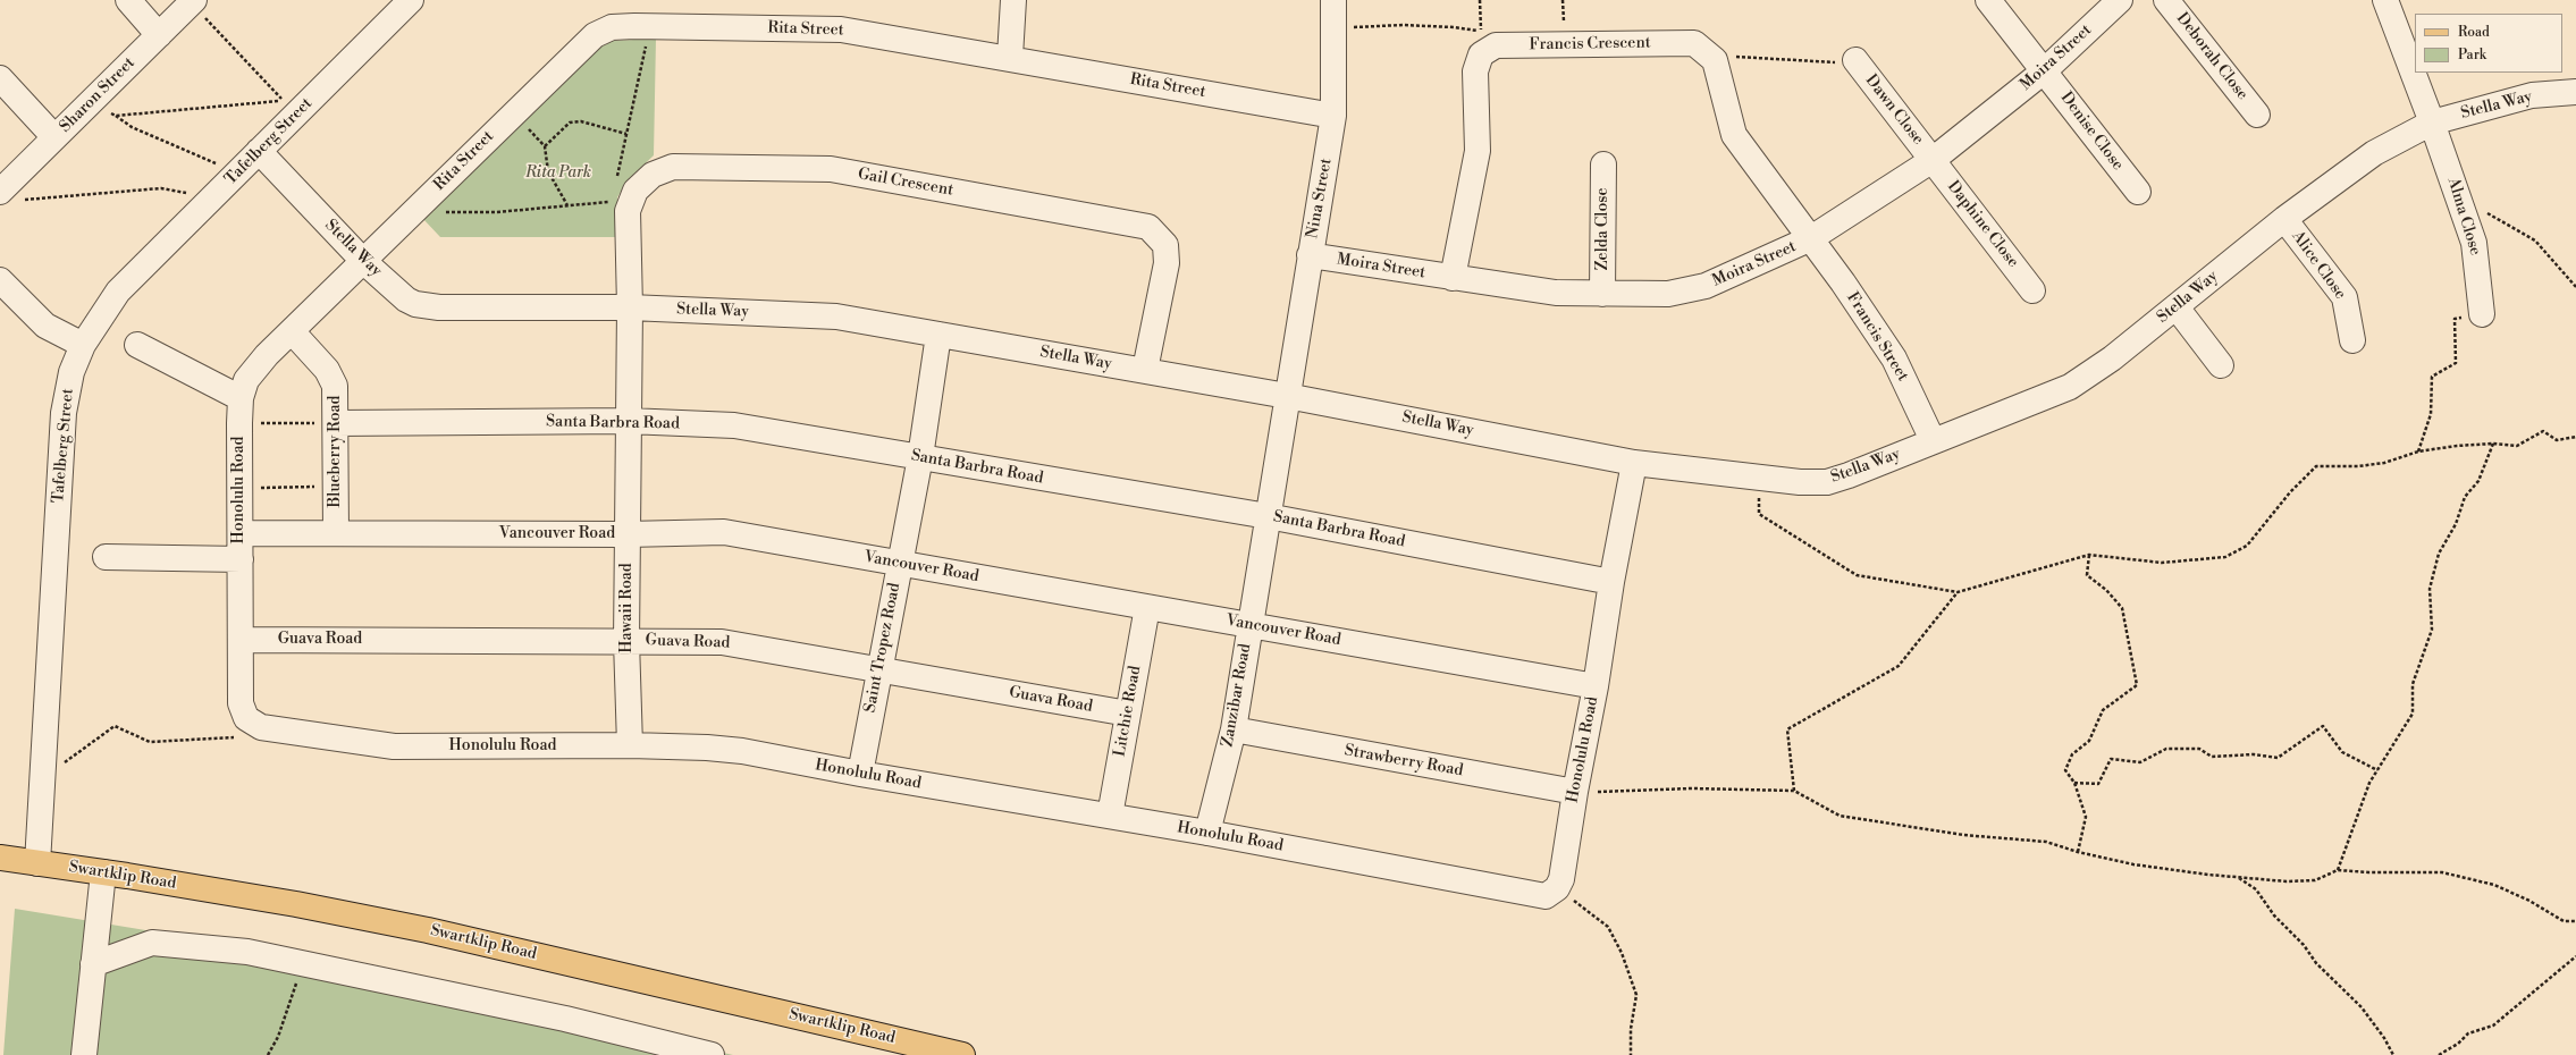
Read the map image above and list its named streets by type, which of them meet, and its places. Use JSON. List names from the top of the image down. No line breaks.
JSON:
{"streets":{"main road":["Swartklip Road"],"street":["Rita Street","Francis Crescent","Deborah Close","Moira Street","Sharon Street","Stella Way","Dawn Close","Denise Close","Tafelberg Street","Gail Crescent","Nina Street","Alma Close","Daphine Close","Zelda Close","Alice Close","Francis Street","Santa Barbra Road","Blueberry Road","Honolulu Road","Vancouver Road","Hawaii Road","Guava Road","Saint Tropez Road","Zanzibar Road","Litchie Road","Strawberry Road"]},"crossings":[["Rita Street","Stella Way"],["Rita Street","Nina Street"],["Rita Street","Honolulu Road"],["Francis Crescent","Moira Street"],["Moira Street","Dawn Close"],["Moira Street","Denise Close"],["Moira Street","Nina Street"],["Moira Street","Daphine Close"],["Moira Street","Zelda Close"],["Moira Street","Francis Street"],["Stella Way","Tafelberg Street"],["Stella Way","Gail Crescent"],["Stella Way","Nina Street"],["Stella Way","Alma Close"],["Stella Way","Alice Close"],["Stella Way","Francis Street"],["Stella Way","Honolulu Road"],["Stella Way","Hawaii Road"],["Stella Way","Saint Tropez Road"],["Stella Way","Zanzibar Road"],["Dawn Close","Daphine Close"],["Tafelberg Street","Swartklip Road"],["Gail Crescent","Hawaii Road"],["Nina Street","Zanzibar Road"],["Santa Barbra Road","Blueberry Road"],["Santa Barbra Road","Honolulu Road"],["Santa Barbra Road","Hawaii Road"],["Santa Barbra Road","Saint Tropez Road"],["Santa Barbra Road","Zanzibar Road"],["Blueberry Road","Honolulu Road"],["Blueberry Road","Vancouver Road"],["Honolulu Road","Vancouver Road"],["Honolulu Road","Hawaii Road"],["Honolulu Road","Guava Road"],["Honolulu Road","Saint Tropez Road"],["Honolulu Road","Zanzibar Road"],["Honolulu Road","Litchie Road"],["Honolulu Road","Strawberry Road"],["Vancouver Road","Hawaii Road"],["Vancouver Road","Saint Tropez Road"],["Vancouver Road","Zanzibar Road"],["Vancouver Road","Litchie Road"],["Hawaii Road","Guava Road"],["Guava Road","Saint Tropez Road"],["Guava Road","Litchie Road"],["Zanzibar Road","Strawberry Road"]],"parks":["Rita Park"],"legend":["Road","Park"]}
